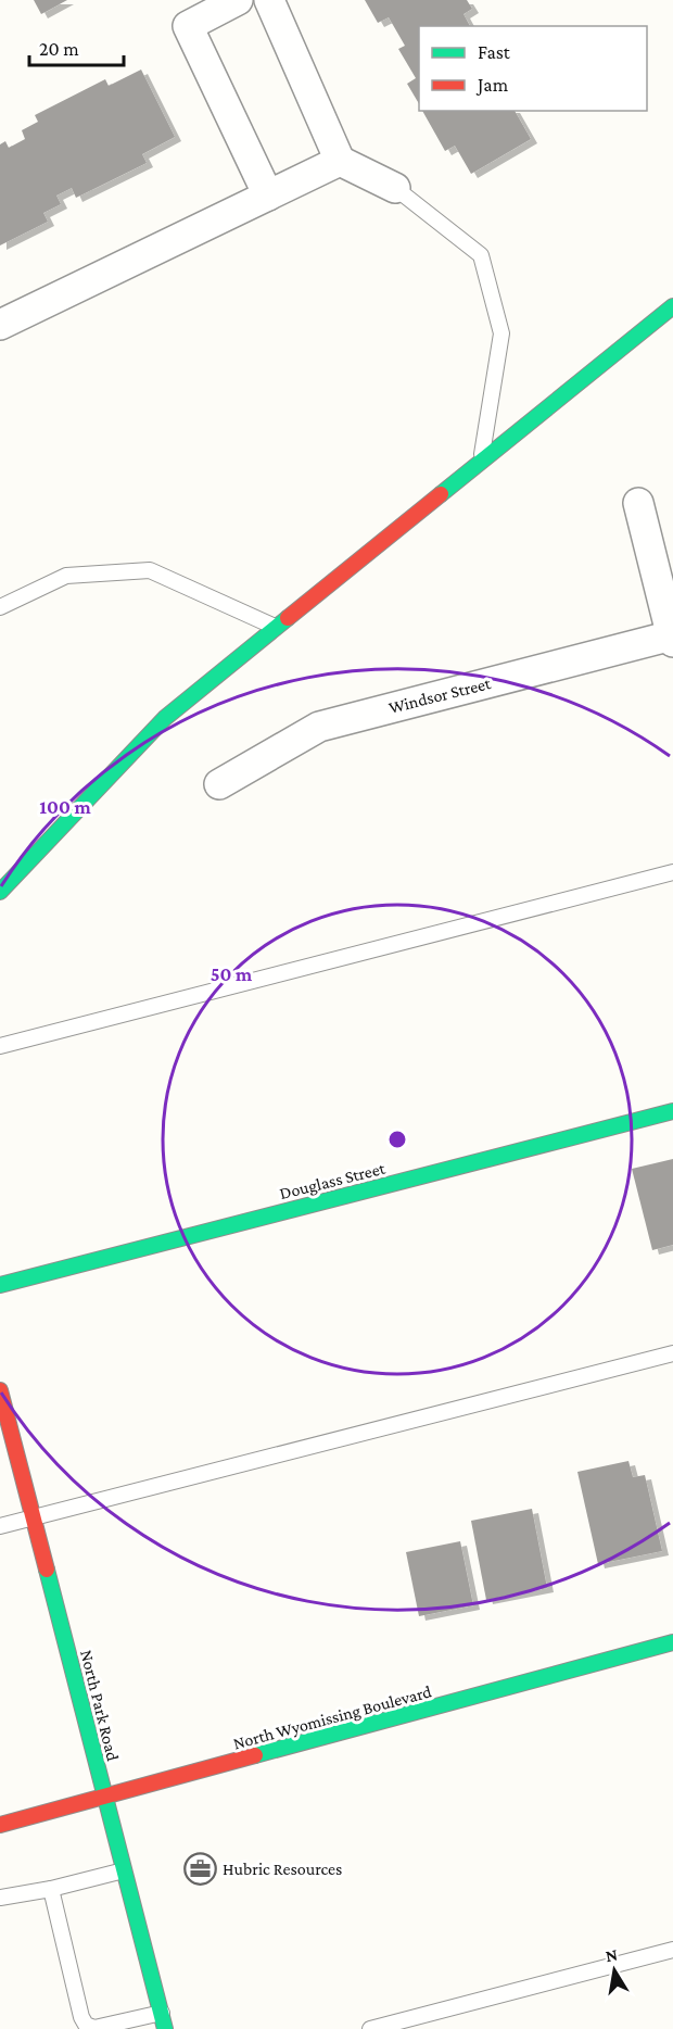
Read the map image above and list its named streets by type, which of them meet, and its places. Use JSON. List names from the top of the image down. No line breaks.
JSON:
{"streets":{"street":["Windsor Street","Douglass Street","North Park Road","North Wyomissing Boulevard"]},"crossings":[["North Park Road","North Wyomissing Boulevard"]],"places":{"office":["Hubric Resources"]},"legend":["Fast","Jam"],"scale_bar":"20 m","north":"top","rings":["100 m","50 m"]}
